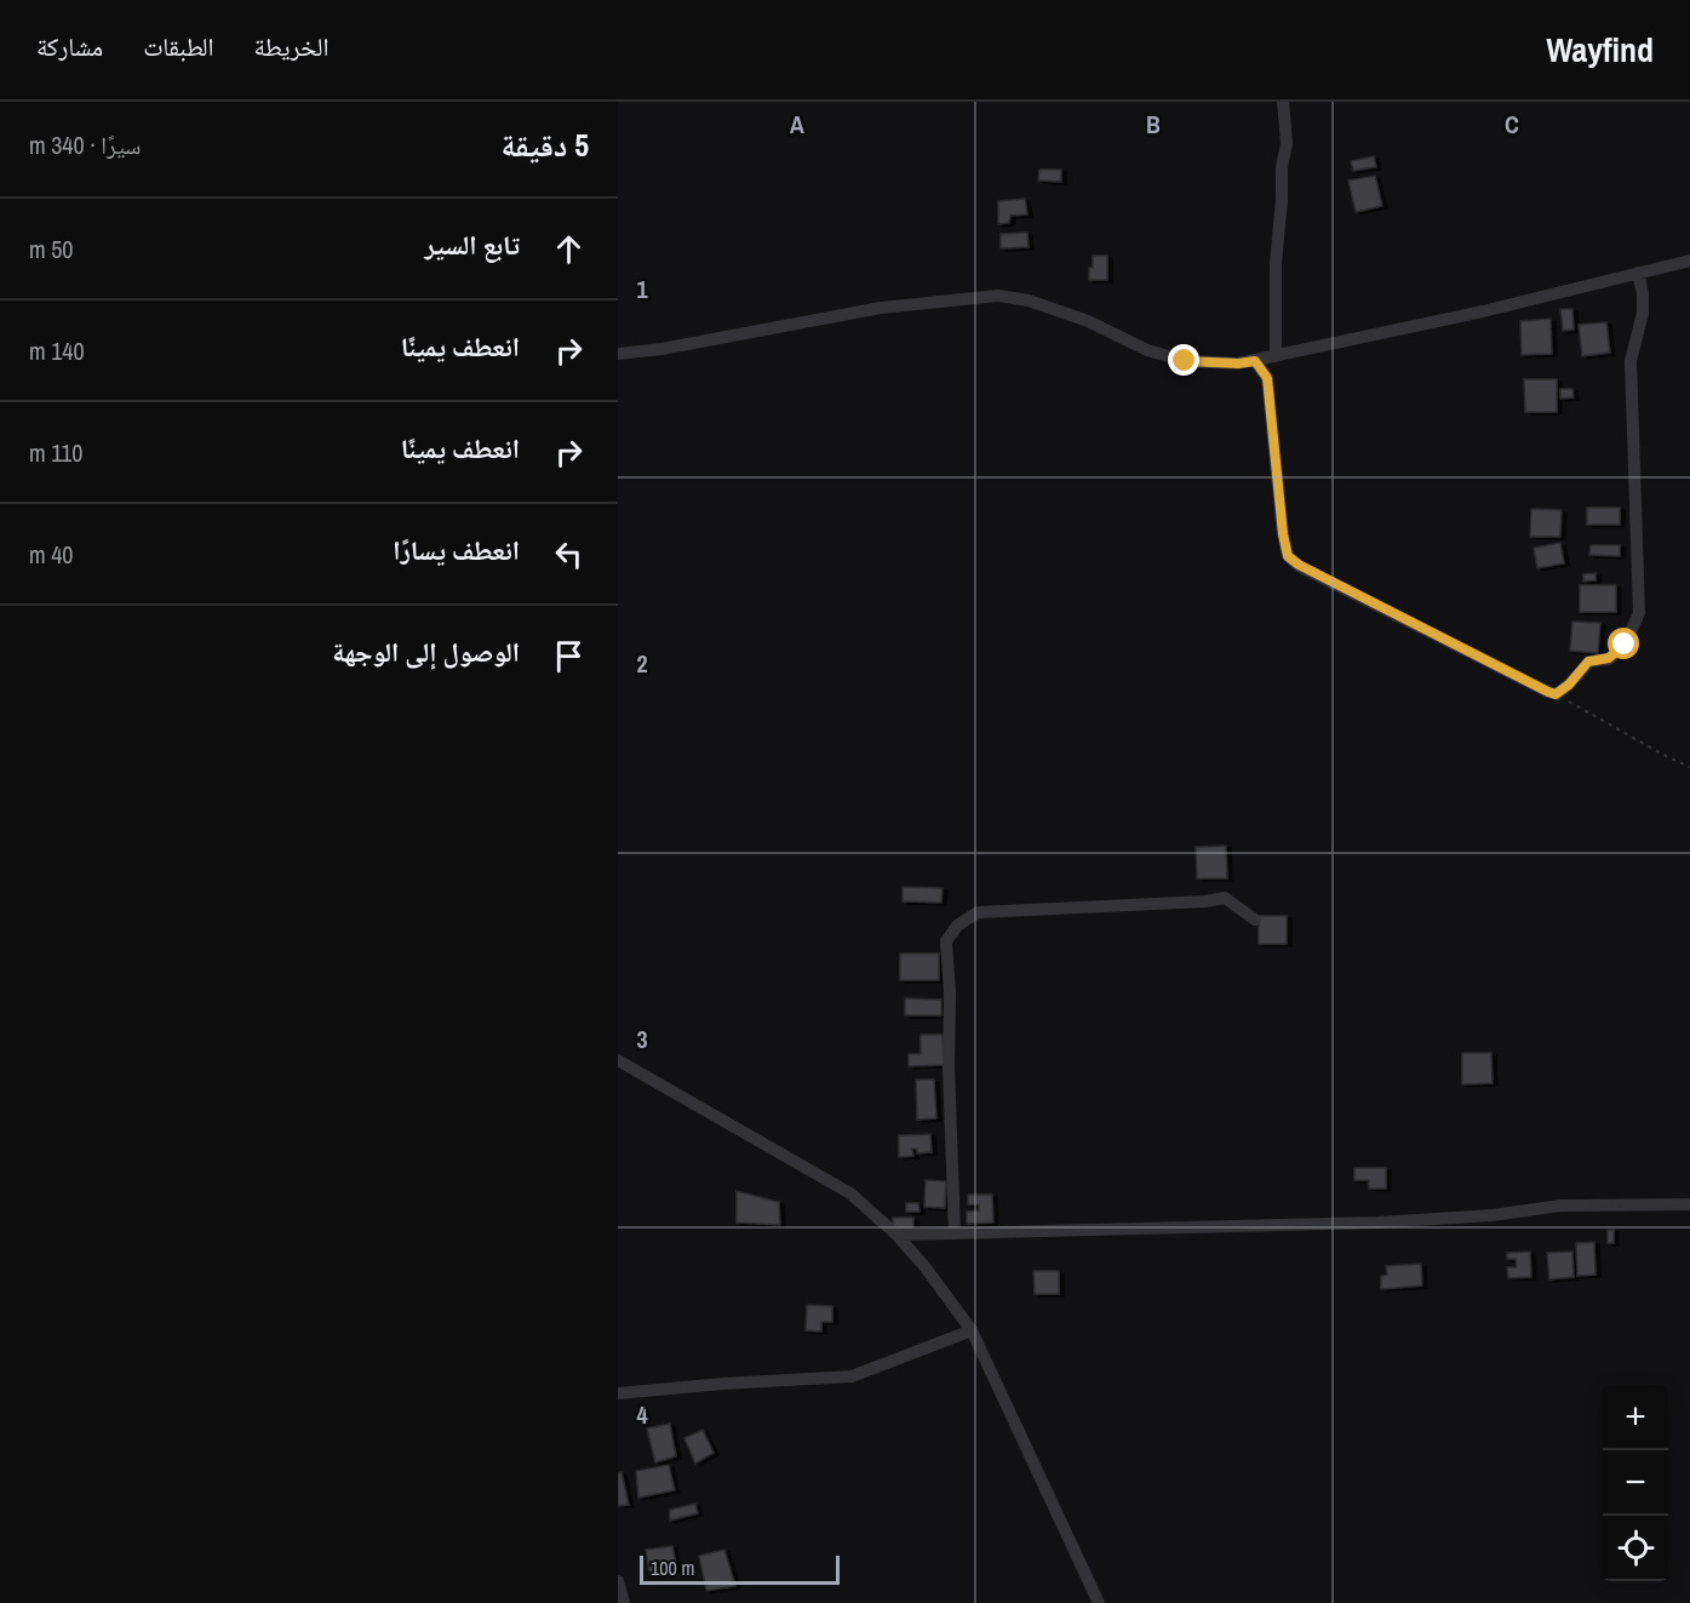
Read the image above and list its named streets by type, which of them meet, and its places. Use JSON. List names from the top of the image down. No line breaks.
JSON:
{"scale_bar":"100 m","page":{"header":"Wayfind","nav":["الخريطة","الطبقات","مشاركة"],"heading":["5 دقيقة","سيرًا · 340 m"],"list":[["تابع السير","50 m"],["انعطف يمينًا","140 m"],["انعطف يمينًا","110 m"],["انعطف يسارًا","40 m"],"الوصول إلى الوجهة"],"map_buttons":["+","−"],"scale":"100 m"},"grid":{"columns":["A","B","C"],"rows":["1","2","3","4"]}}
